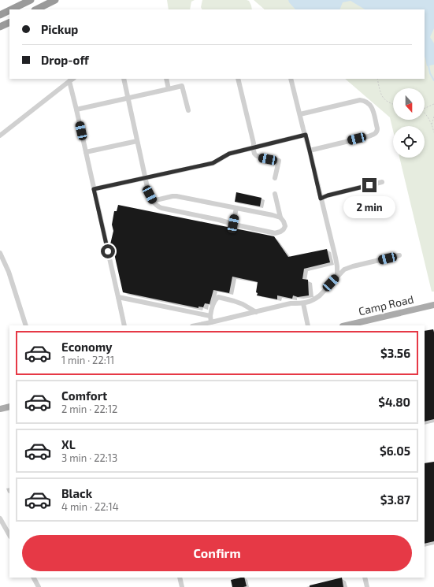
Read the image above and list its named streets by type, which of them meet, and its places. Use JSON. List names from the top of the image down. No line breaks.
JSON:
{"streets":{"main road":["Camp Road"]},"north":"bottom","page":{"banner":["Pickup","Drop-off"],"bubble":"2 min","list":[{"name":"Economy","note":"1 min · 22:11","value":"$3.56"},{"name":"Comfort","note":"2 min · 22:12","value":"$4.80"},{"name":"XL","note":"3 min · 22:13","value":"$6.05"},{"name":"Black","note":"4 min · 22:14","value":"$3.87"}],"buttons":"Confirm"}}
